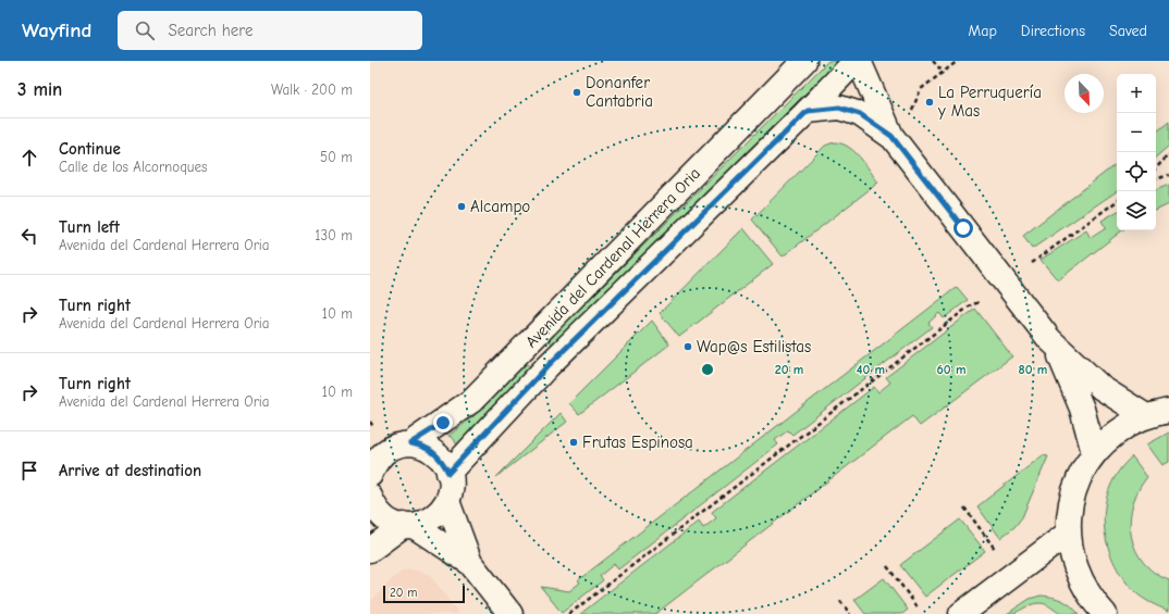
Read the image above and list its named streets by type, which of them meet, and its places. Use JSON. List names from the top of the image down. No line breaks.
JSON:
{"streets":{"main road":["Avenida del Cardenal Herrera Oria"]},"places":["Donanfer Cantabria","La Perruquería y Mas","Alcampo","Wap@s Estilistas","Frutas Espinosa"],"scale_bar":"20 m","north":"bottom right","page":{"header":"Wayfind","search":"Search here","nav":["Map","Directions","Saved"],"heading":["3 min","Walk · 200 m"],"map_buttons":["+","−"],"list":[["Continue","Calle de los Alcornoques","50 m"],["Turn left","Avenida del Cardenal Herrera Oria","130 m"],["Turn right","Avenida del Cardenal Herrera Oria","10 m"],["Turn right","Avenida del Cardenal Herrera Oria","10 m"],"Arrive at destination"],"scale":"20 m"},"rings":["20 m","40 m","60 m","80 m"]}
